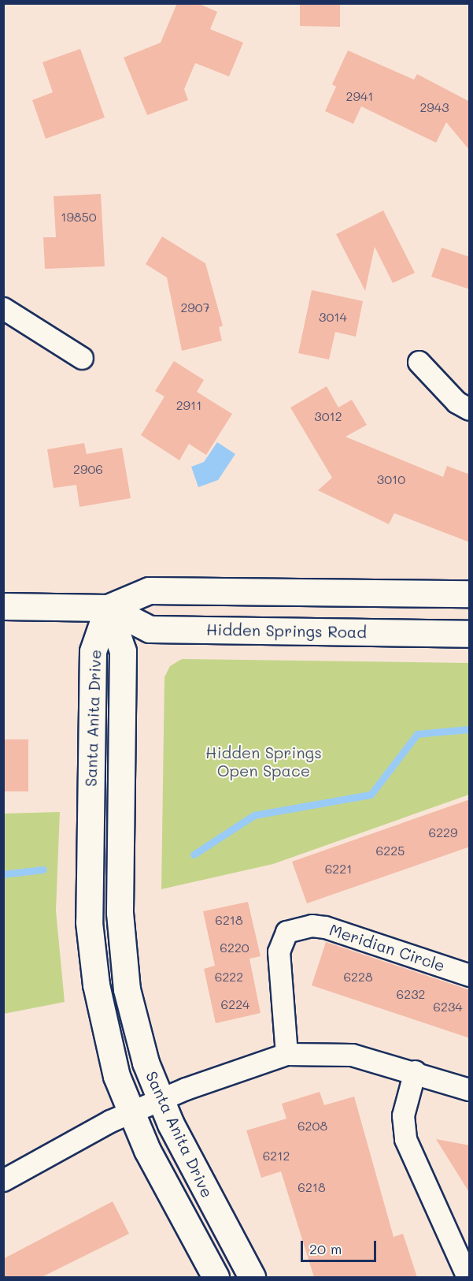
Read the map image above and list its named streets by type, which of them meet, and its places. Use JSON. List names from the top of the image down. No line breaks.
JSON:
{"streets":{"main road":["Hidden Springs Road","Santa Anita Drive"],"street":["Meridian Circle"]},"crossings":[["Hidden Springs Road","Santa Anita Drive"]],"parks":["Hidden Springs Open Space"],"house_numbers":["2941","2943","19850","2907","3014","2911","3012","2906","3010","6229","6225","6221","6218","6220","6222","6228","6232","6224","6234","6208","6212","6218"],"scale_bar":"20 m"}
